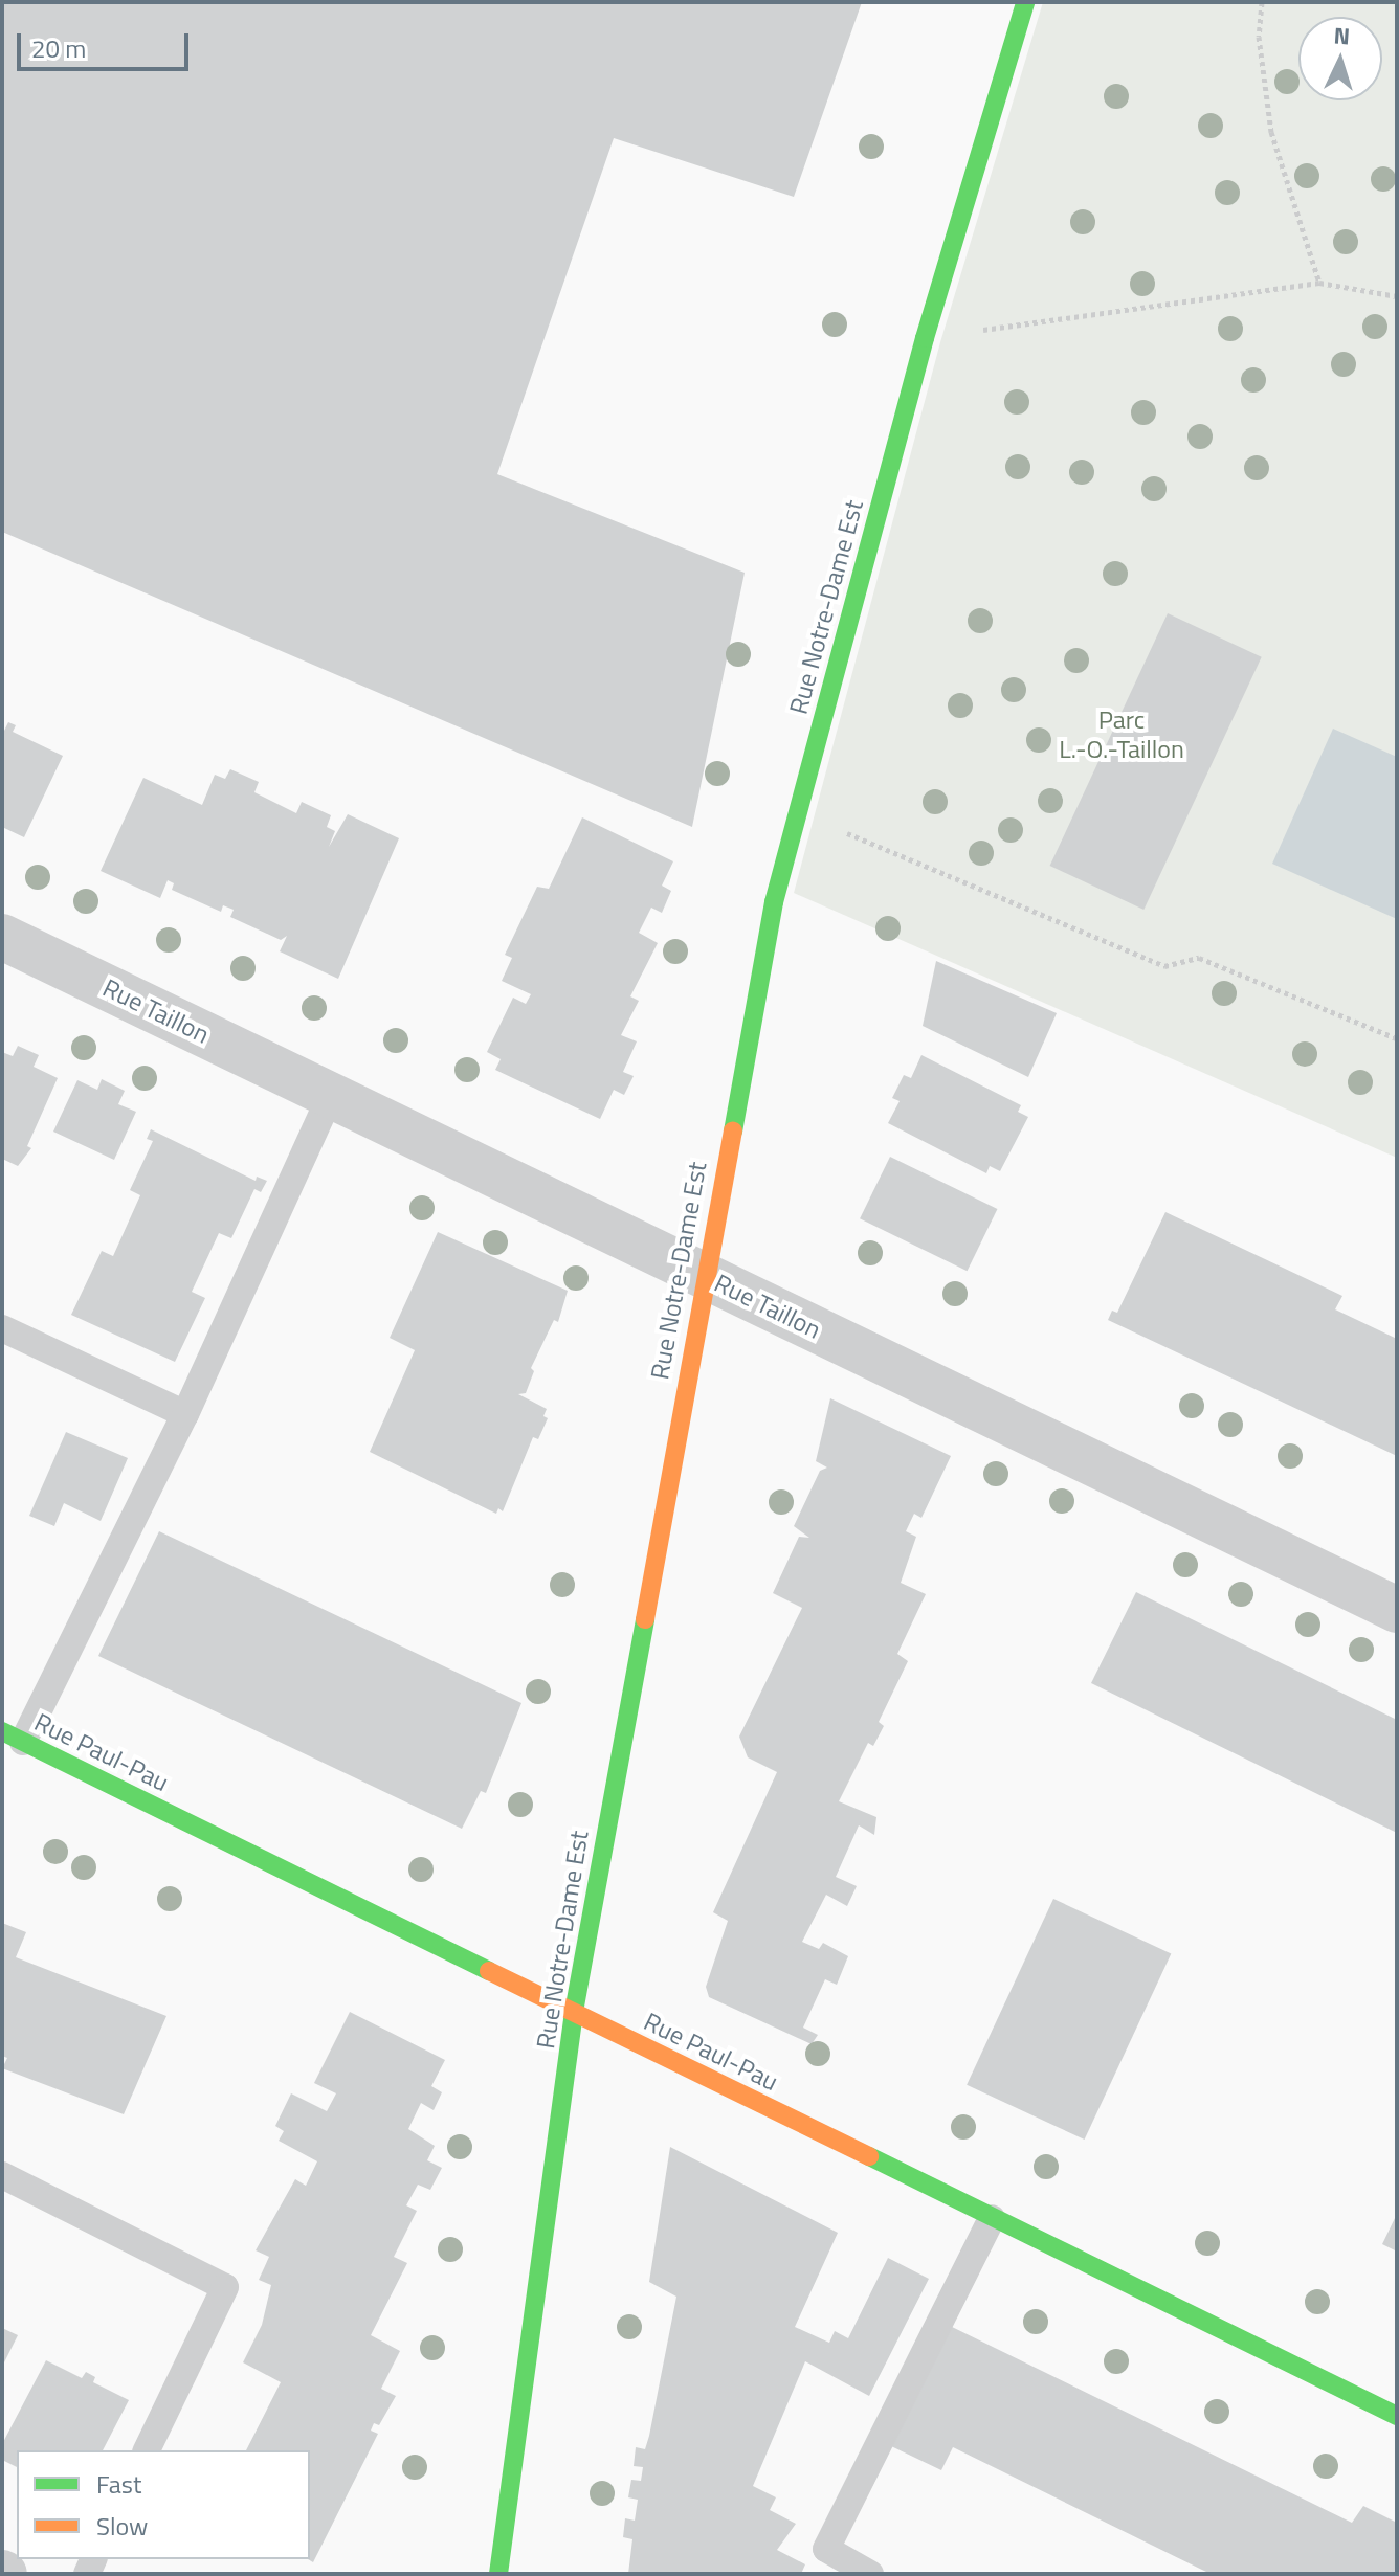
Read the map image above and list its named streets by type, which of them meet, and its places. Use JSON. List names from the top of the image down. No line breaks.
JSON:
{"streets":{"main road":["Rue Notre-Dame Est","Rue Paul-Pau"],"street":["Rue Taillon"]},"crossings":[["Rue Notre-Dame Est","Rue Taillon"],["Rue Notre-Dame Est","Rue Paul-Pau"]],"parks":["Parc L.-O.-Taillon"],"legend":["Fast","Slow"],"scale_bar":"20 m","north":"top"}
